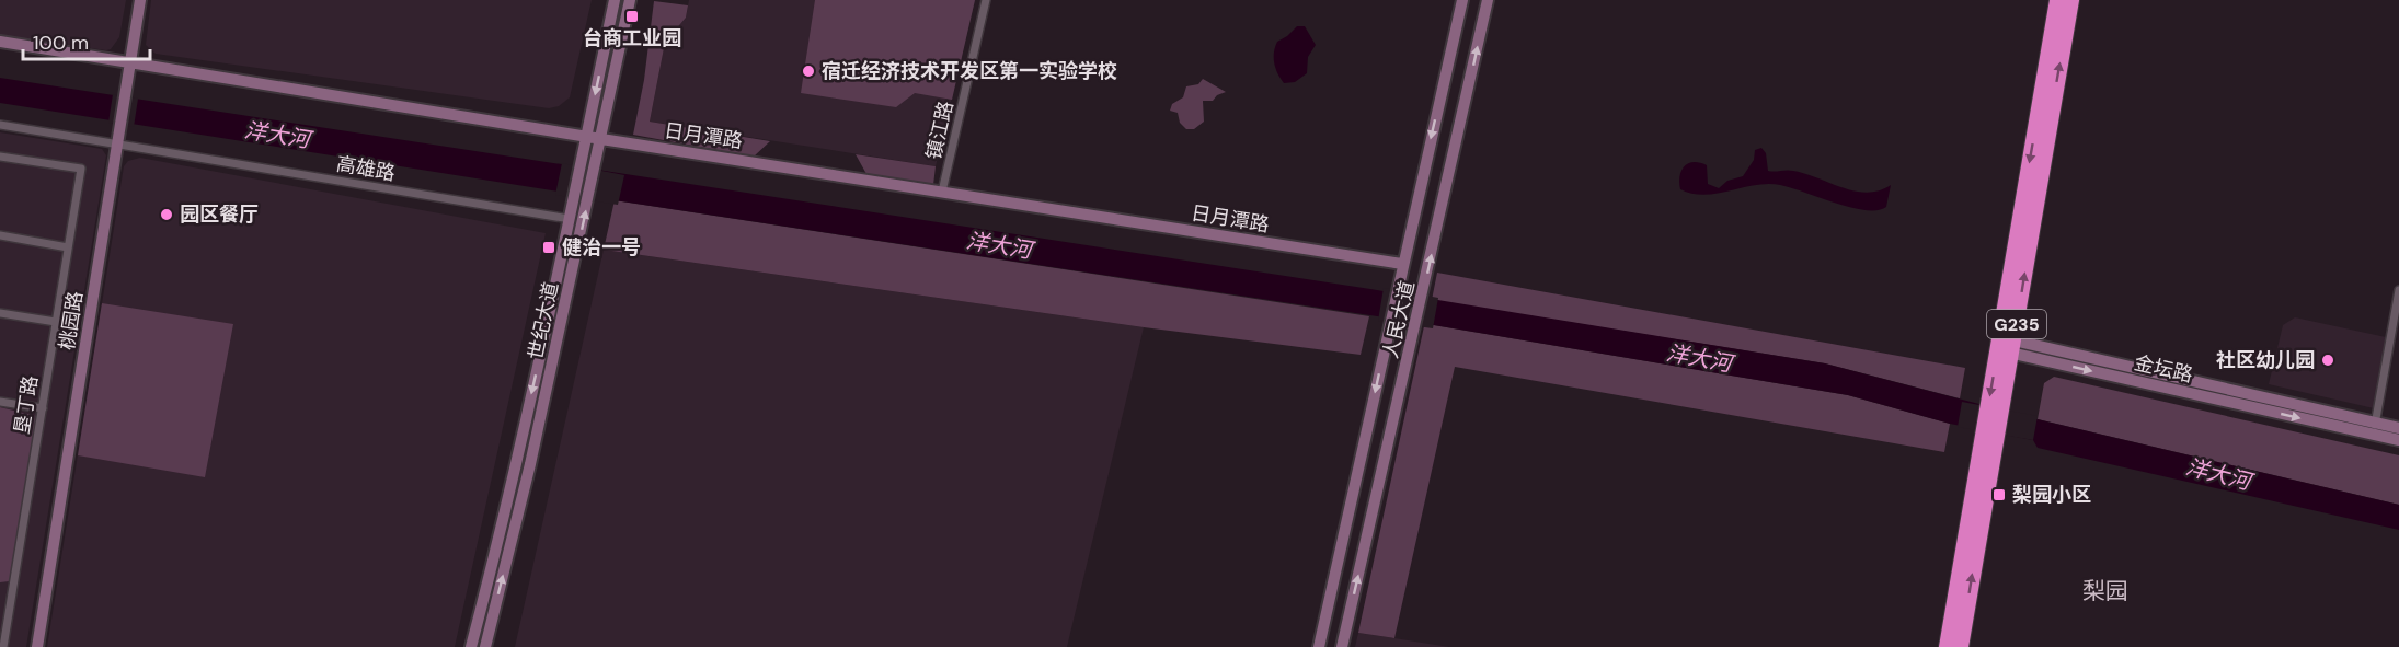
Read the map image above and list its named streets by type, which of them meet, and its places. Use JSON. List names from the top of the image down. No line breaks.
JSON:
{"streets":{"highway":["G235"],"street":["镇江路","日月潭路","高雄路","人民大道","桃园路","世纪大道","金坛路","垦丁路"]},"crossings":[["镇江路","日月潭路"],["日月潭路","人民大道"],["日月潭路","桃园路"],["日月潭路","世纪大道"],["高雄路","桃园路"],["高雄路","世纪大道"],["G235","金坛路"]],"districts":["梨园"],"water":["洋大河"],"places":{"transit":["台商工业园","健治一号","梨园小区"],"other":["宿迁经济技术开发区第一实验学校","园区餐厅","社区幼儿园"]},"scale_bar":"100 m"}
